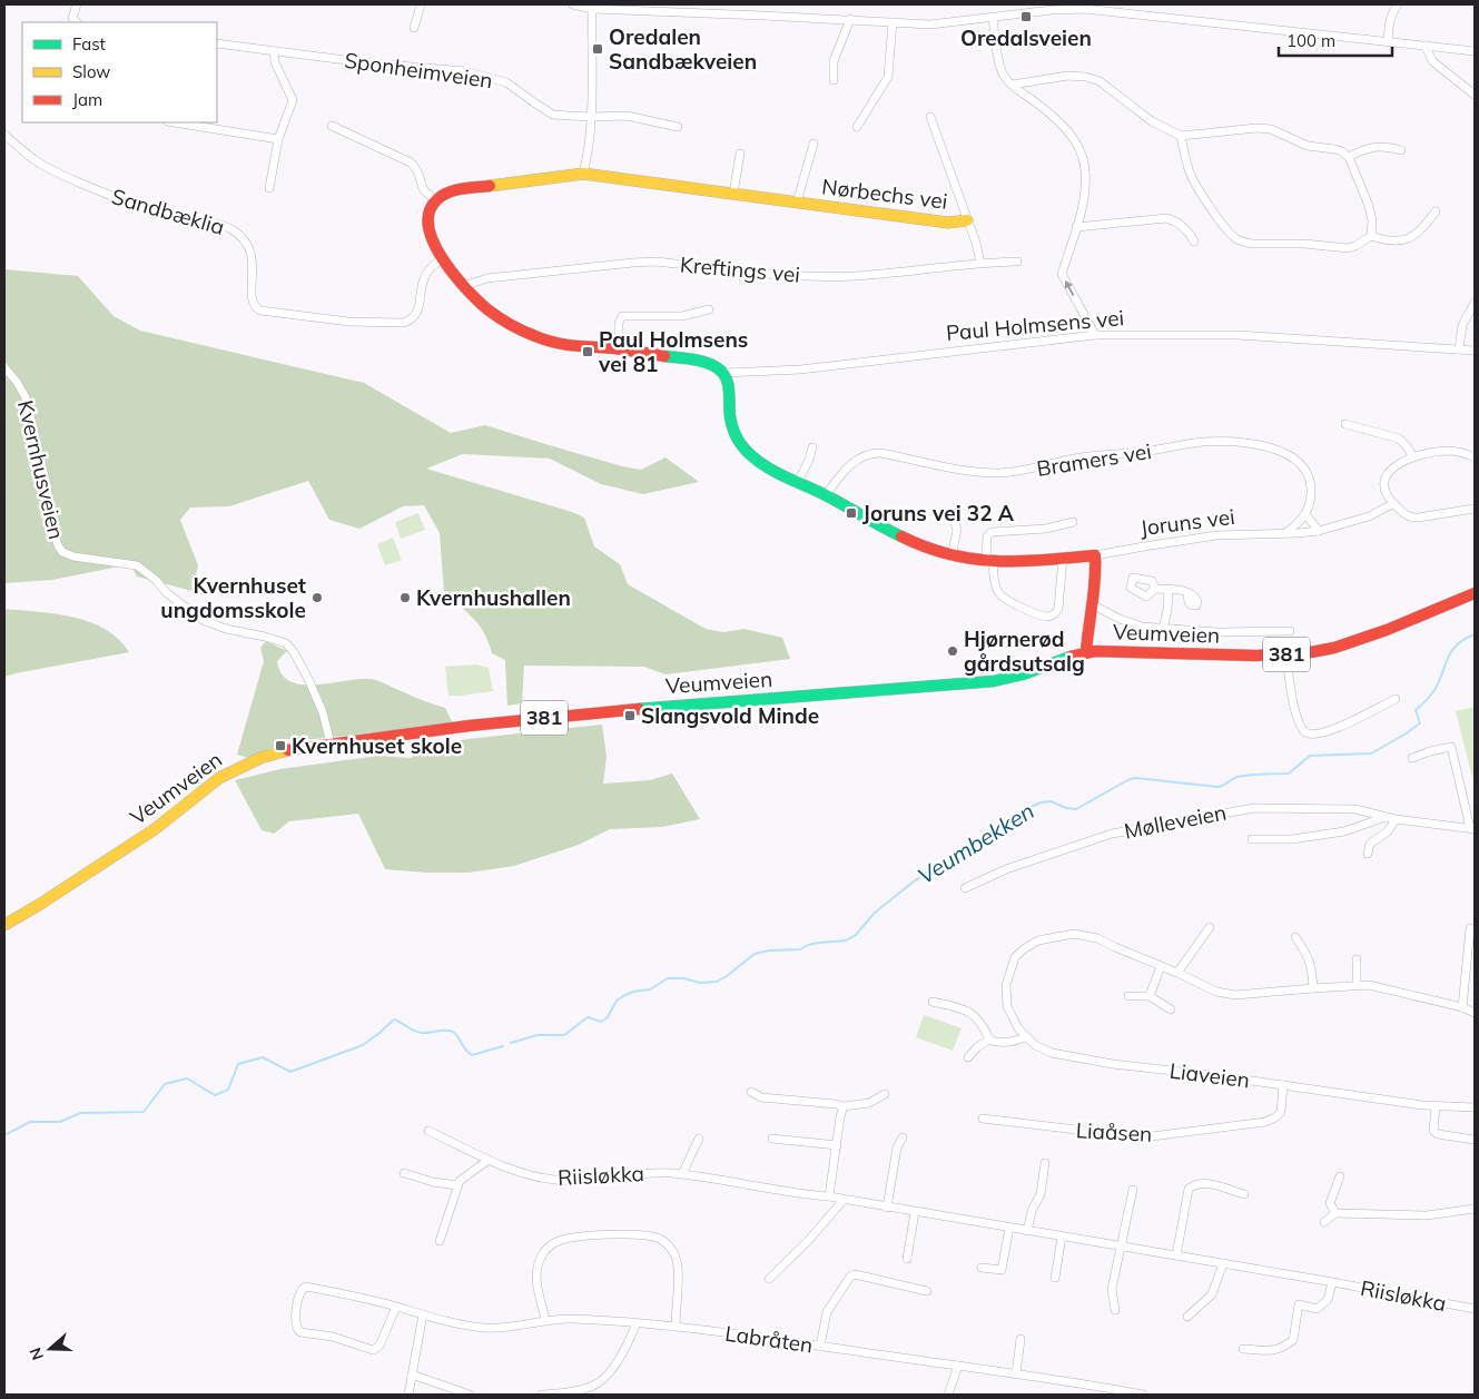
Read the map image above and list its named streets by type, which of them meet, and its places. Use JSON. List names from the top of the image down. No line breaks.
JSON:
{"streets":{"main road":["Nørbechs vei","Paul Holmsens vei","Joruns vei","Veumveien","381"],"street":["Sponheimveien","Sandbæklia","Kreftings vei","Bramers vei","Kvernhusveien","Mølleveien","Liaveien","Liaåsen","Riisløkka","Labråten"]},"crossings":[["Nørbechs vei","Paul Holmsens vei"],["Sandbæklia","Paul Holmsens vei"],["Kreftings vei","Paul Holmsens vei"],["Paul Holmsens vei","Joruns vei"],["Bramers vei","Joruns vei"],["Kvernhusveien","Veumveien"],["Liaveien","Liaåsen"]],"water":["Veumbekken"],"places":{"transit":["Oredalsveien","Oredalen Sandbækveien","Paul Holmsens vei 81","Joruns vei 32 A","Slangsvold Minde","Kvernhuset skole"],"other":["Kvernhuset ungdomsskole","Kvernhushallen","Hjørnerød gårdsutsalg"]},"legend":["Fast","Slow","Jam"],"scale_bar":"100 m","north":"left"}
